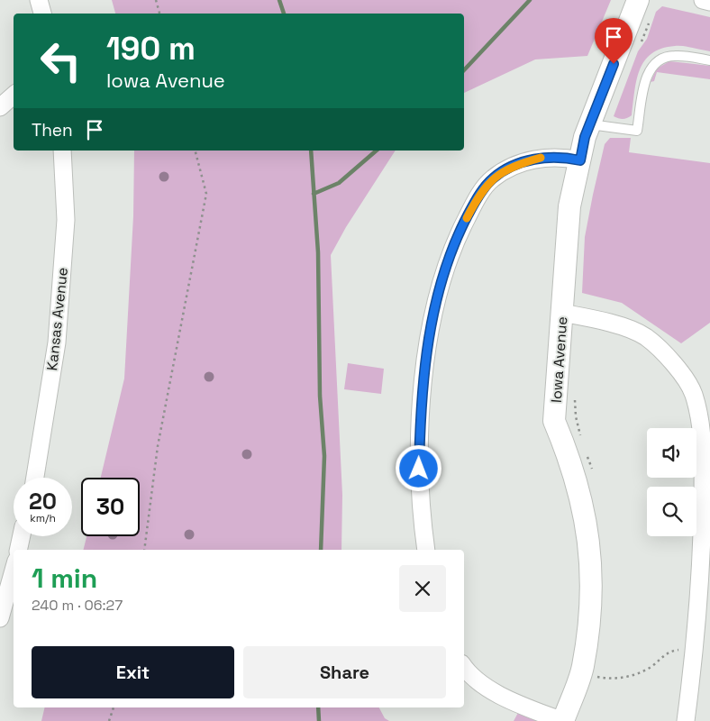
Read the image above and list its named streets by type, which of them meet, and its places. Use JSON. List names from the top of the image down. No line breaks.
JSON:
{"streets":{"street":["Kansas Avenue","Iowa Avenue"]},"page":{"turn":["190 m","Iowa Avenue"],"then":"Then","speed":"20 km/h","limit":"30","heading":["1 min","240 m · 06:27"],"buttons":["Exit","Share"]}}
